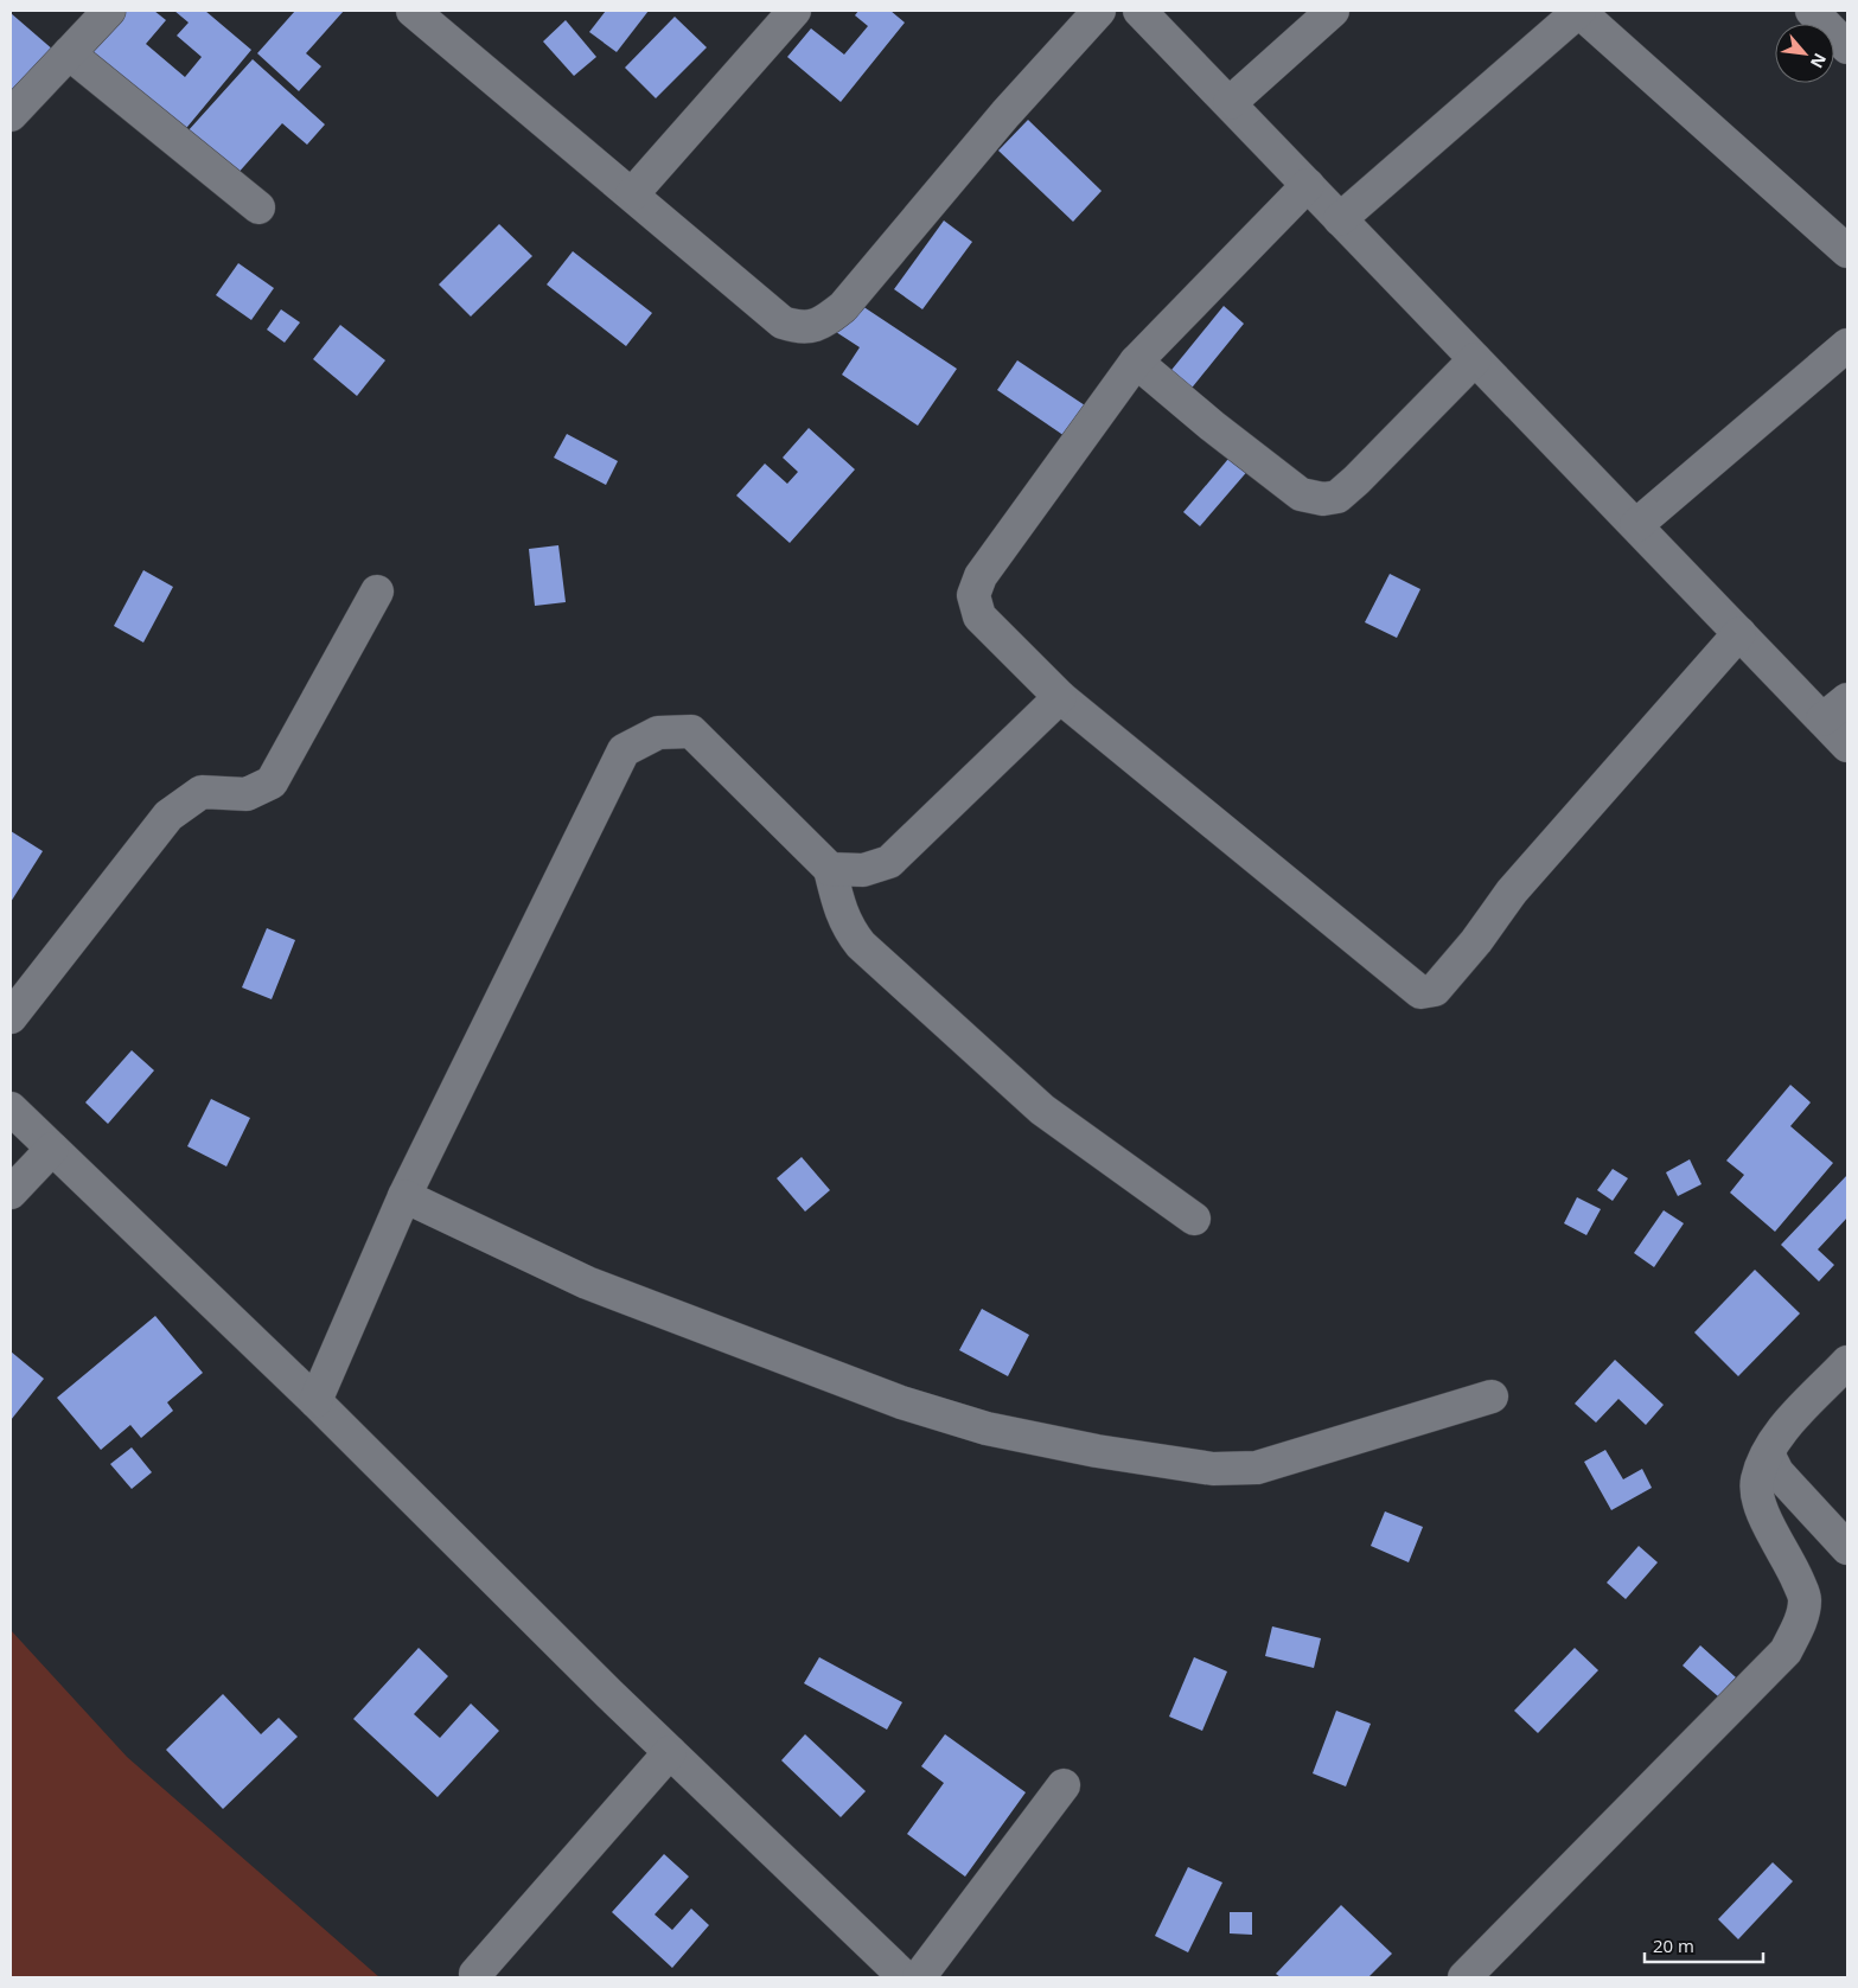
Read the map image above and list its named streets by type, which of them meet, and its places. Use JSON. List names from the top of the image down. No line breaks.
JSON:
{"scale_bar":"20 m","north":"bottom right"}
